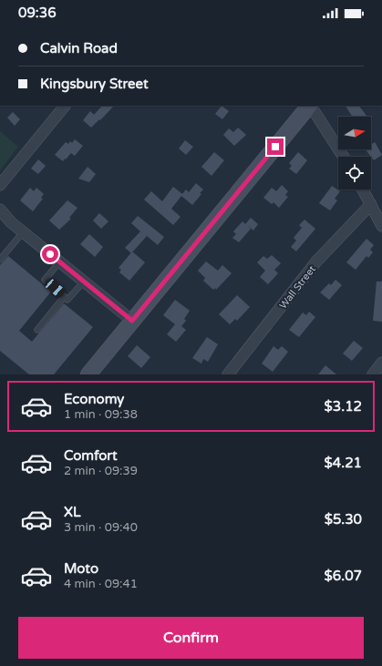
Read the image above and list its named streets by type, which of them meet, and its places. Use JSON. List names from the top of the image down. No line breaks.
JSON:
{"streets":{"street":["Wall Street"]},"north":"right","page":{"status":"09:36","banner":["Calvin Road","Kingsbury Street"],"list":[{"name":"Economy","note":"1 min · 09:38","value":"$3.12"},{"name":"Comfort","note":"2 min · 09:39","value":"$4.21"},{"name":"XL","note":"3 min · 09:40","value":"$5.30"},{"name":"Moto","note":"4 min · 09:41","value":"$6.07"}],"buttons":"Confirm"}}
